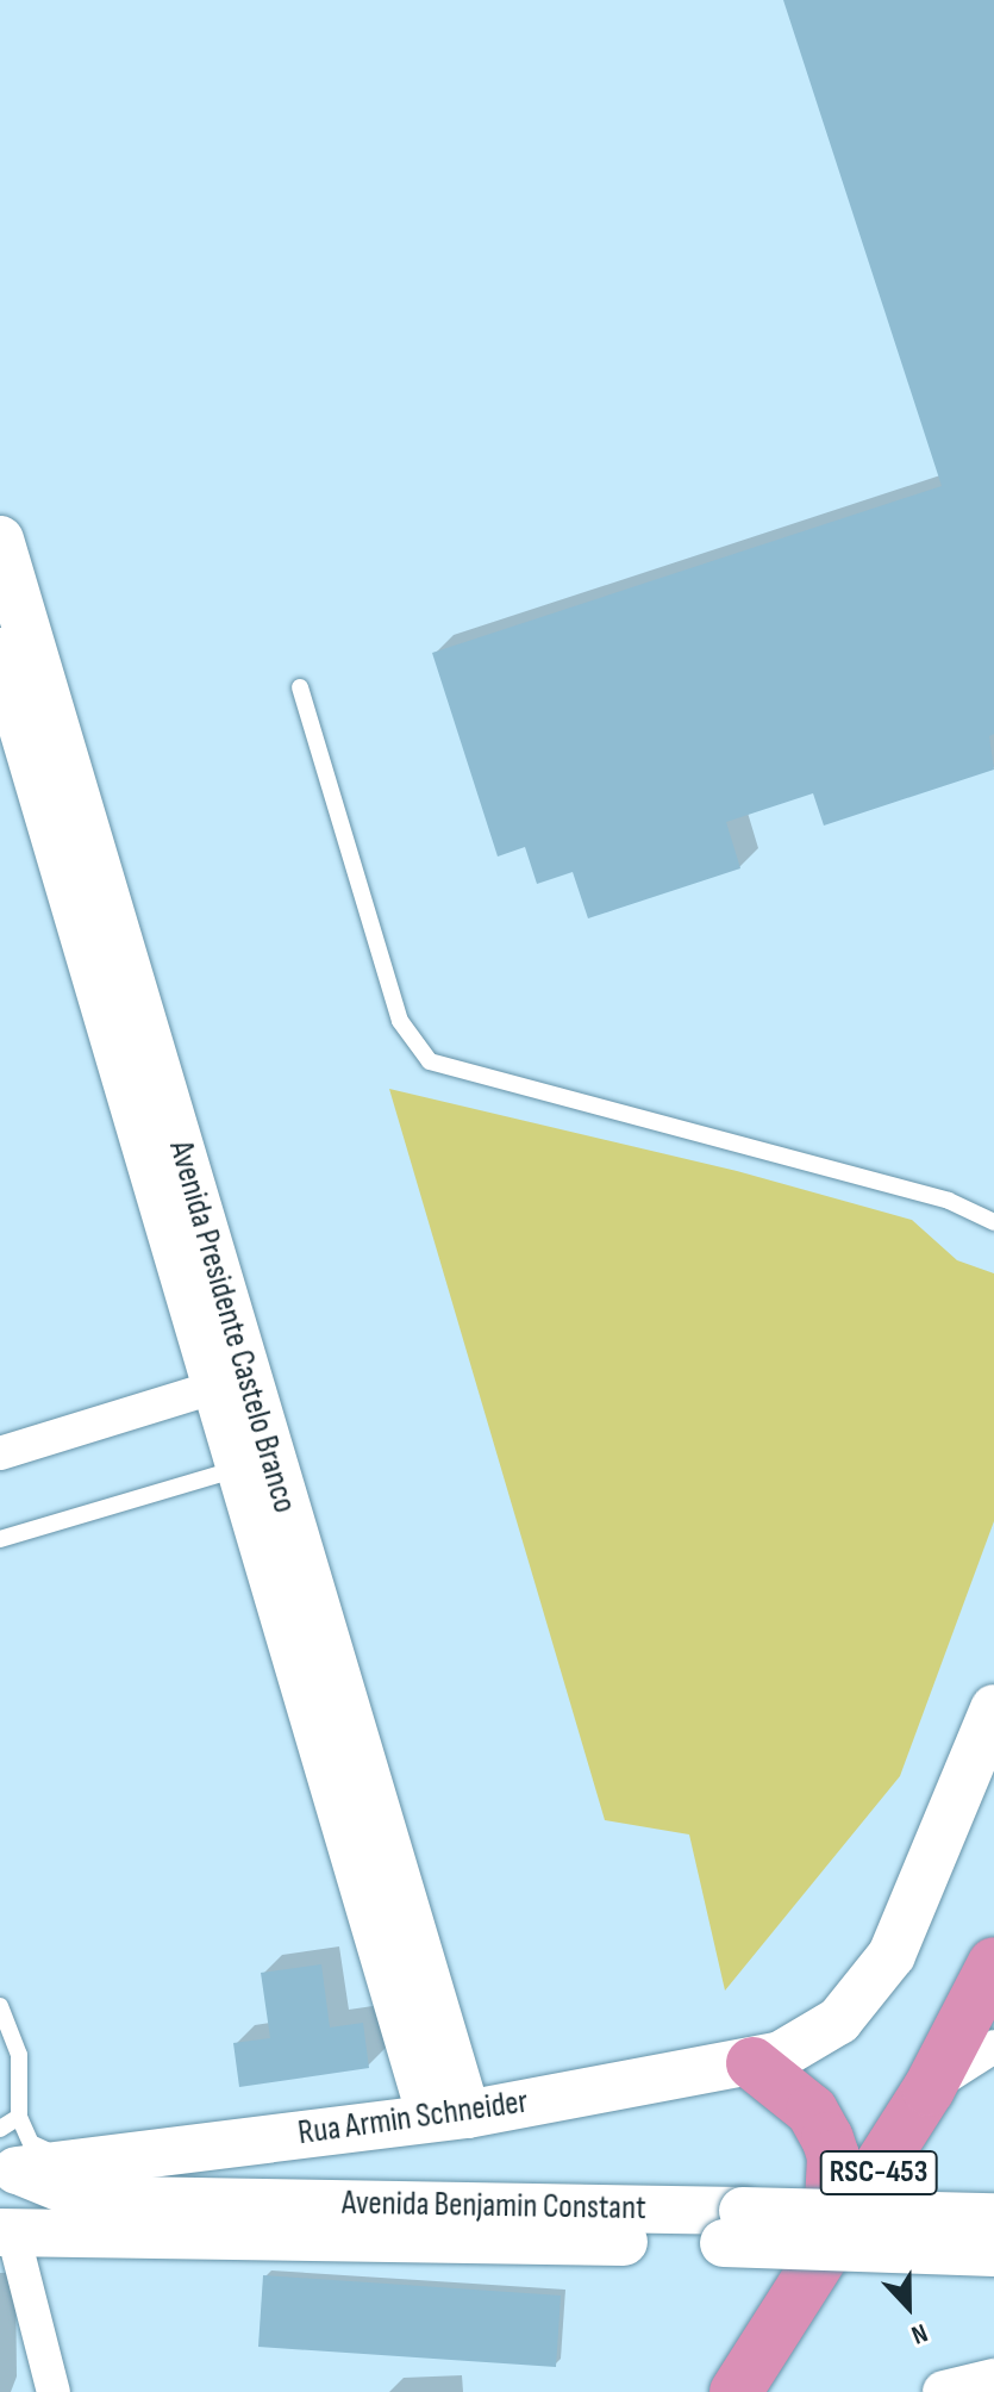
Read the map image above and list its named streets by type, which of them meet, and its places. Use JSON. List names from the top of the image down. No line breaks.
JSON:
{"streets":{"highway":["RSC-453"],"main road":["Avenida Presidente Castelo Branco","Rua Armin Schneider","Avenida Benjamin Constant"]},"crossings":[["Avenida Presidente Castelo Branco","Rua Armin Schneider"],["Rua Armin Schneider","Avenida Benjamin Constant"]],"north":"bottom"}
